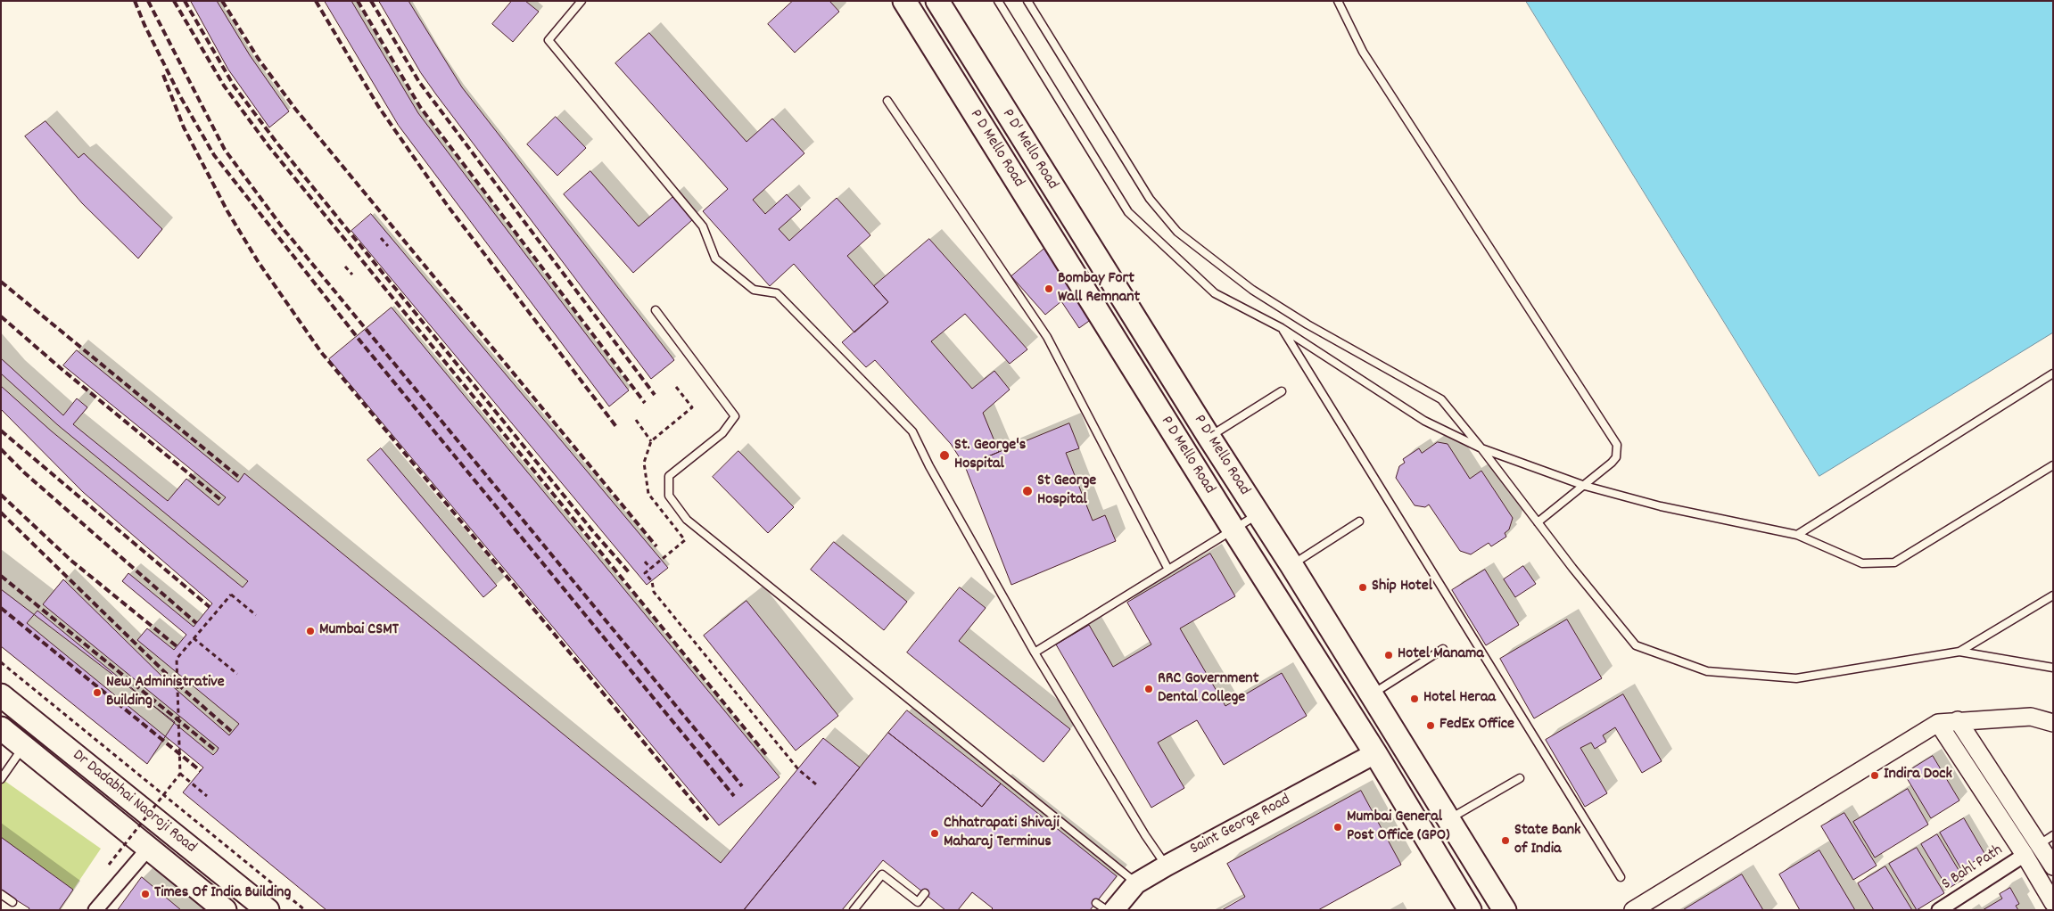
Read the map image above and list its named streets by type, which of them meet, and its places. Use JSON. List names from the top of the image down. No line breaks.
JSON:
{"streets":{"main road":["P D Mello Road","P D' Mello Road","Dr Dadabhai Naoroji Road","Saint George Road"],"street":["S Bahl Path"]},"crossings":[["P D Mello Road","Saint George Road"]],"places":["Bombay Fort Wall Remnant","St. George's Hospital","St George Hospital","Ship Hotel","Mumbai CSMT","Hotel Manama","RRC Government Dental College","New Administrative Building","Hotel Heraa","FedEx Office","Indira Dock","Mumbai General Post Office (GPO)","Chhatrapati Shivaji Maharaj Terminus","State Bank of India","Times Of India Building"]}
